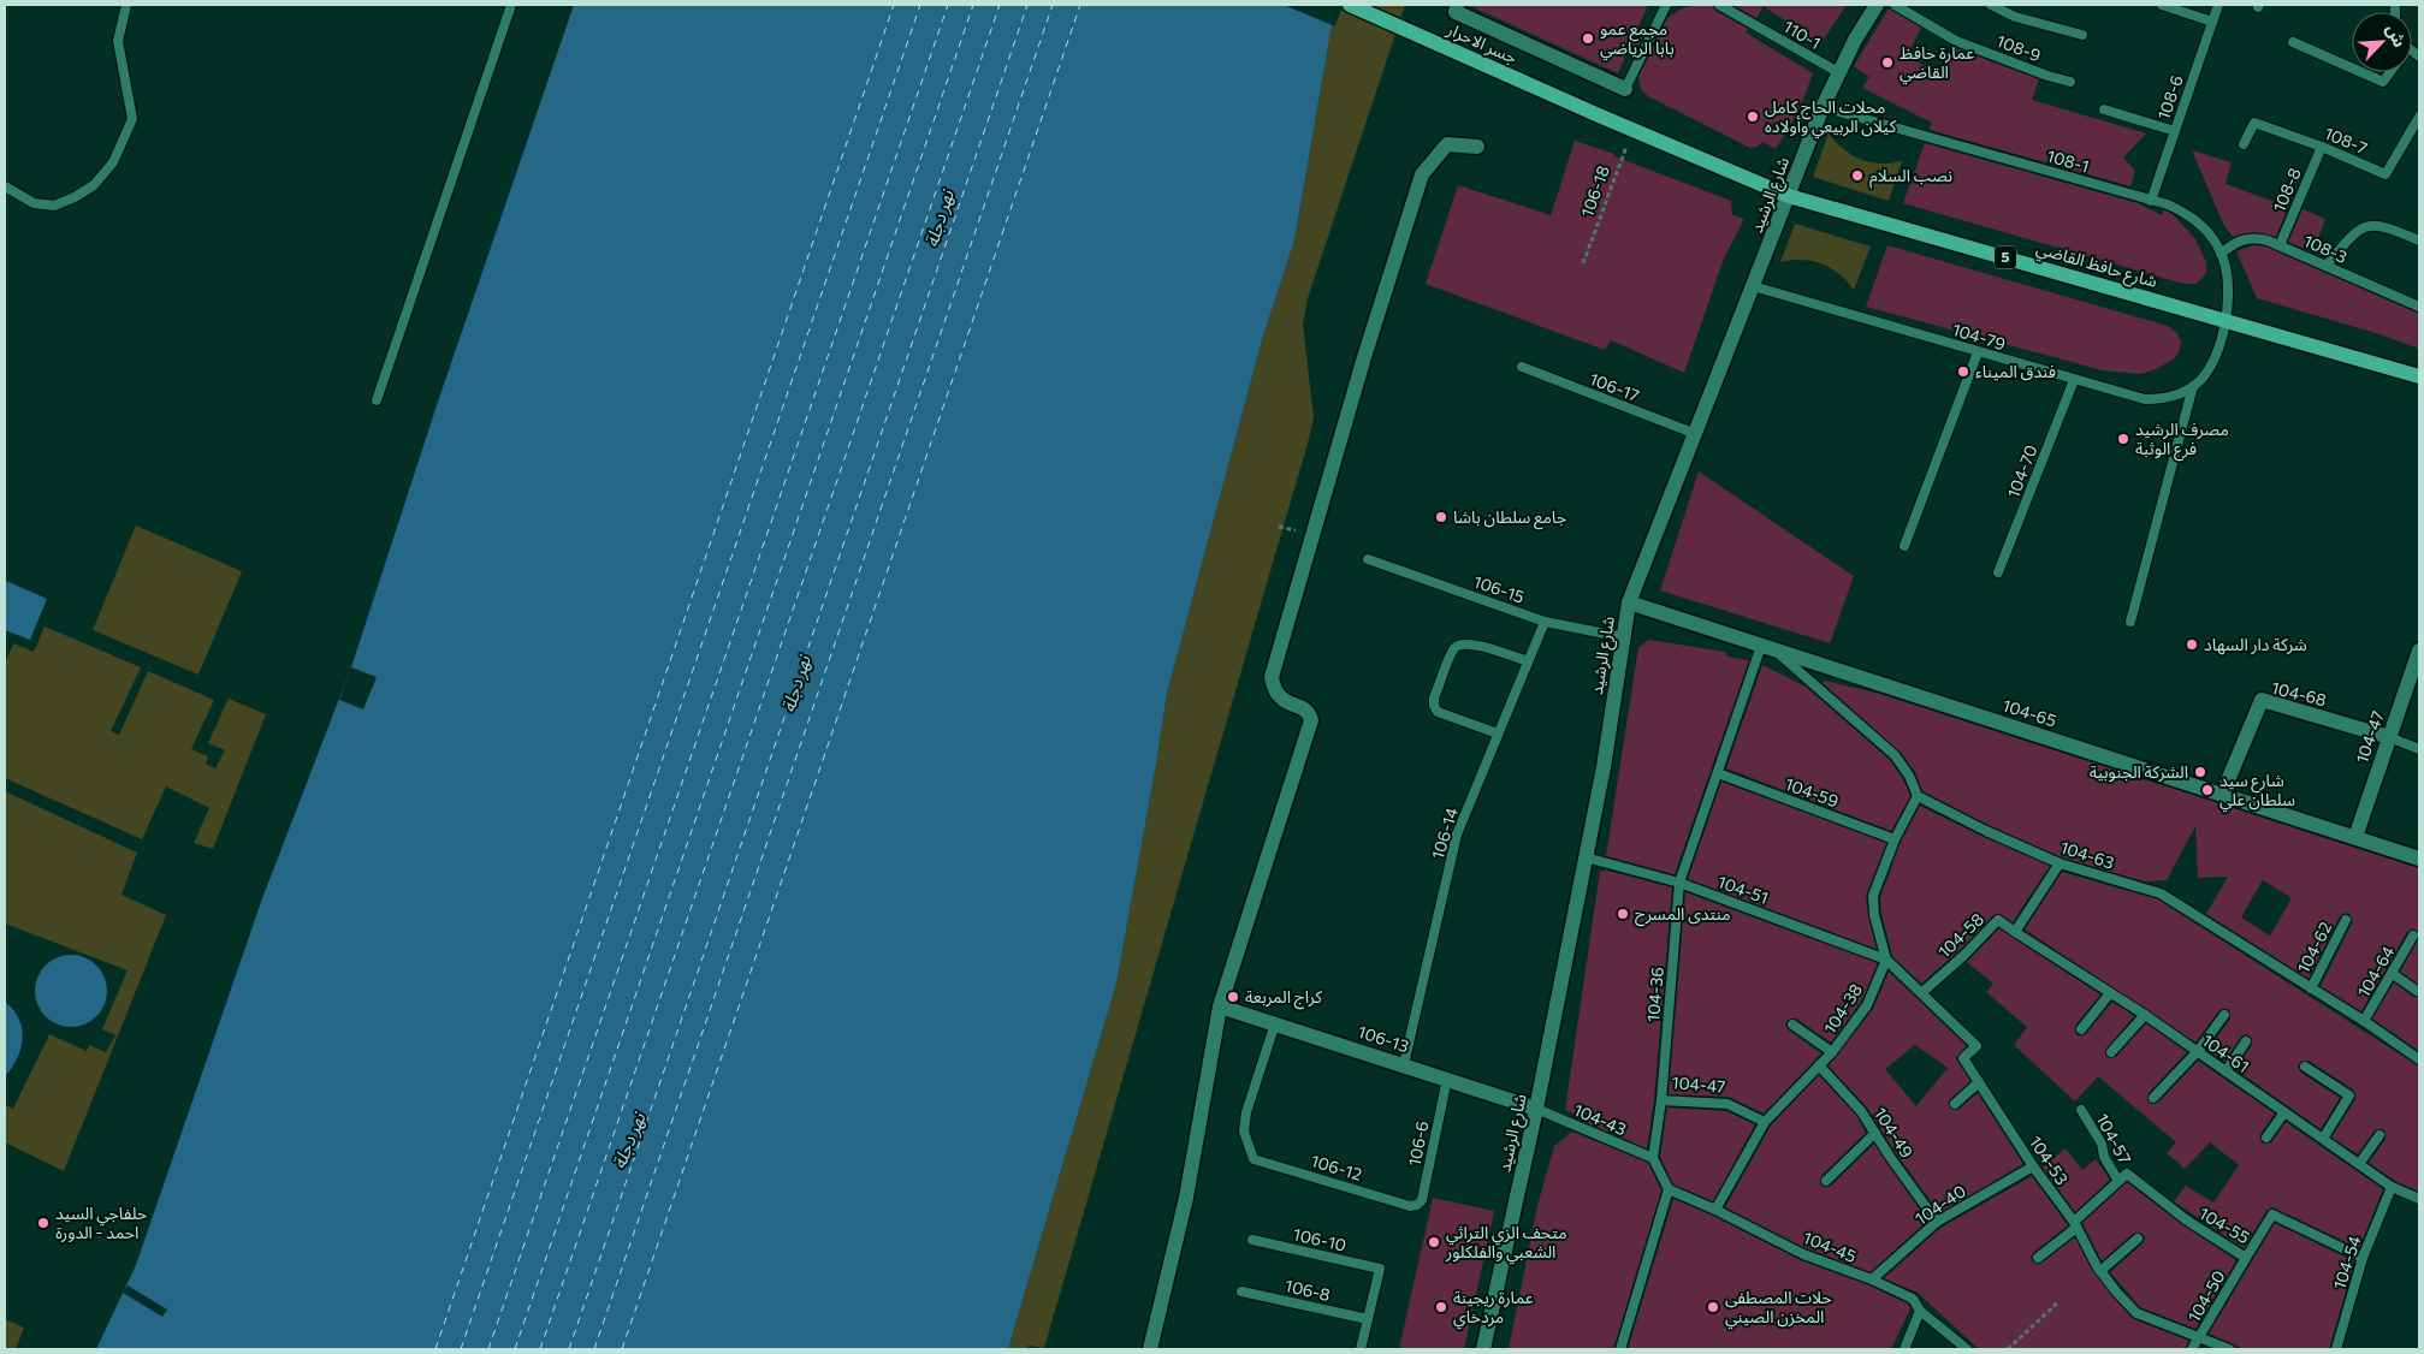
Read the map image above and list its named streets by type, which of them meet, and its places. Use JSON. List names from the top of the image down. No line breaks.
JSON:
{"streets":{"main road":["جسر الاحرار","5","شارع حافظ القاضي"],"street":["شارع الرشيد","104-68","104-65","104-47","106-13"],"lane":["110-1","108-9","108-6","108-7","108-1","108-8","108-3","104-79","106-17","104-70","106-15","104-59","106-14","104-63","104-51","104-58","104-62","104-64","104-36","104-38","104-61","104-43","104-49","104-57","106-6","104-53","106-12","104-40","104-55","106-10","104-45","104-54","106-8","104-50"],"path":["106-18"]},"crossings":[["110-1","شارع الرشيد"],["جسر الاحرار","شارع حافظ القاضي"],["108-6","108-1"],["108-7","108-8"],["108-1","شارع الرشيد"],["108-1","108-3"],["108-1","شارع حافظ القاضي"],["108-1","104-79"],["108-8","108-3"],["106-18","شارع حافظ القاضي"],["شارع الرشيد","شارع حافظ القاضي"],["شارع الرشيد","104-79"],["شارع الرشيد","106-17"],["شارع الرشيد","106-15"],["شارع الرشيد","104-65"],["شارع الرشيد","104-51"],["شارع الرشيد","106-13"],["شارع الرشيد","104-43"],["شارع حافظ القاضي","104-79"],["104-79","104-70"],["106-15","106-14"],["104-68","104-65"],["104-68","104-47"],["104-65","104-47"],["104-65","104-36"],["104-47","104-36"],["104-47","104-38"],["104-59","104-36"],["106-14","106-13"],["104-63","104-62"],["104-63","104-64"],["104-51","104-36"],["104-51","104-38"],["104-51","104-53"],["104-58","104-61"],["104-58","104-53"],["104-36","104-43"],["104-38","104-49"],["104-38","104-53"],["104-38","104-45"],["106-13","104-43"],["106-13","106-6"],["106-13","106-12"],["104-61","104-54"],["104-49","104-40"],["104-57","104-55"],["106-6","106-12"],["104-53","104-40"],["104-53","104-50"],["104-40","104-45"],["104-55","104-54"],["104-55","104-50"],["106-10","106-8"]],"water":["نهر دجلة"],"places":["مجمع عمو بابا الرياضي","عمارة حافظ القاضي","محلات الحاج كامل كيلان الربيعي وأولاده","نصب السلام","فندق الميناء","مصرف الرشيد فرع الوثبة","جامع سلطان باشا","شركة دار السهاد","الشركة الجنوبية","شارع سيد سلطان علي","منتدى المسرح","كراج المربعة","حلفاجي السيد احمد - الدورة","متحف الزي التراثي الشعبي والفلكلور","عمارة ريجينة مردخاي","حلات المصطفى المخزن الصيني"],"north":"top right"}
